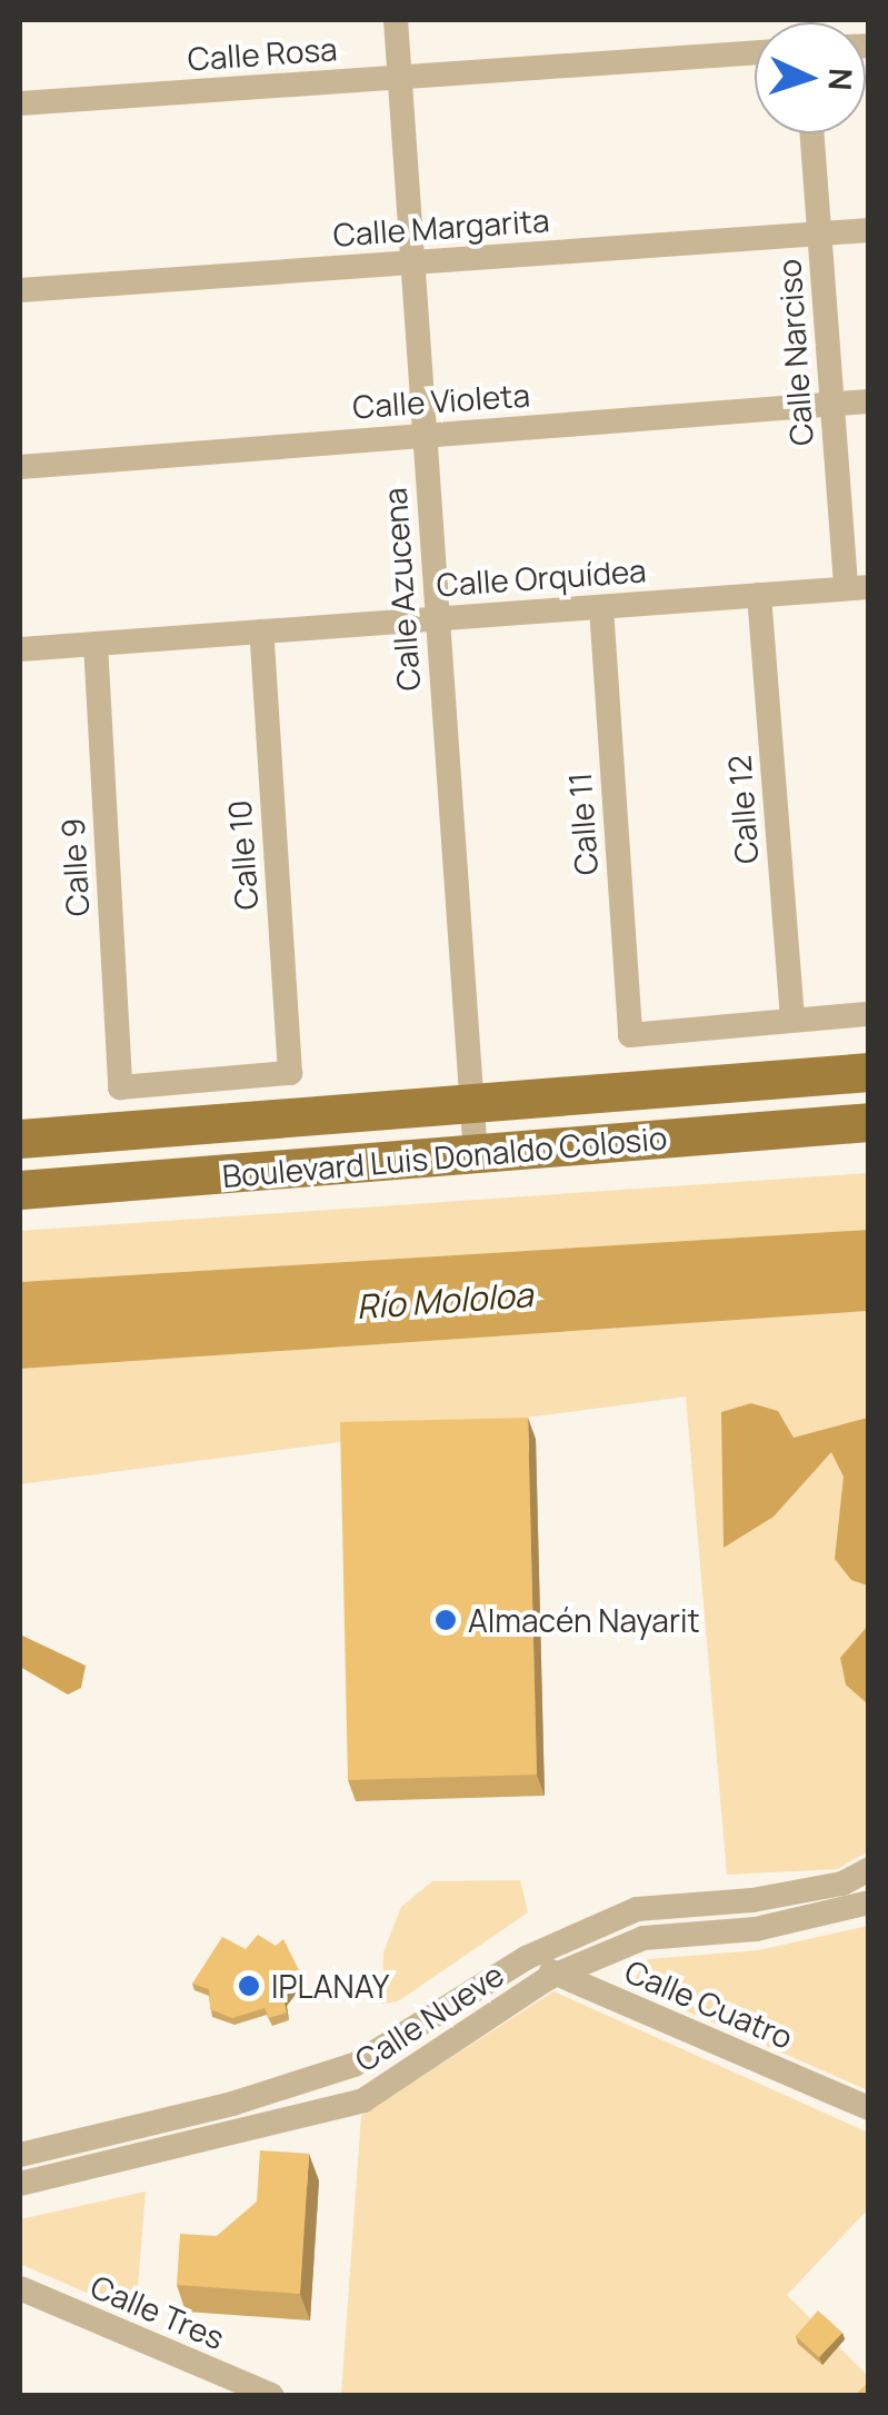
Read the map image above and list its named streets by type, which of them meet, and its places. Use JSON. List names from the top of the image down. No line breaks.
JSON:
{"streets":{"main road":["Boulevard Luis Donaldo Colosio"],"street":["Calle Rosa","Calle Margarita","Calle Narciso","Calle Violeta","Calle Orquídea","Calle Azucena","Calle 12","Calle 11","Calle 10","Calle 9","Calle Cuatro","Calle Nueve","Calle Tres"]},"crossings":[["Calle Rosa","Calle Azucena"],["Calle Margarita","Calle Narciso"],["Calle Margarita","Calle Azucena"],["Calle Narciso","Calle Violeta"],["Calle Narciso","Calle Orquídea"],["Calle Violeta","Calle Azucena"],["Calle Orquídea","Calle Azucena"],["Calle Orquídea","Calle 12"],["Calle Orquídea","Calle 11"],["Calle Orquídea","Calle 10"],["Calle Orquídea","Calle 9"],["Calle Azucena","Boulevard Luis Donaldo Colosio"],["Calle 12","Calle 11"],["Calle 10","Calle 9"],["Calle Cuatro","Calle Nueve"]],"water":["Río Mololoa"],"places":["Almacén Nayarit","IPLANAY"],"north":"right"}
